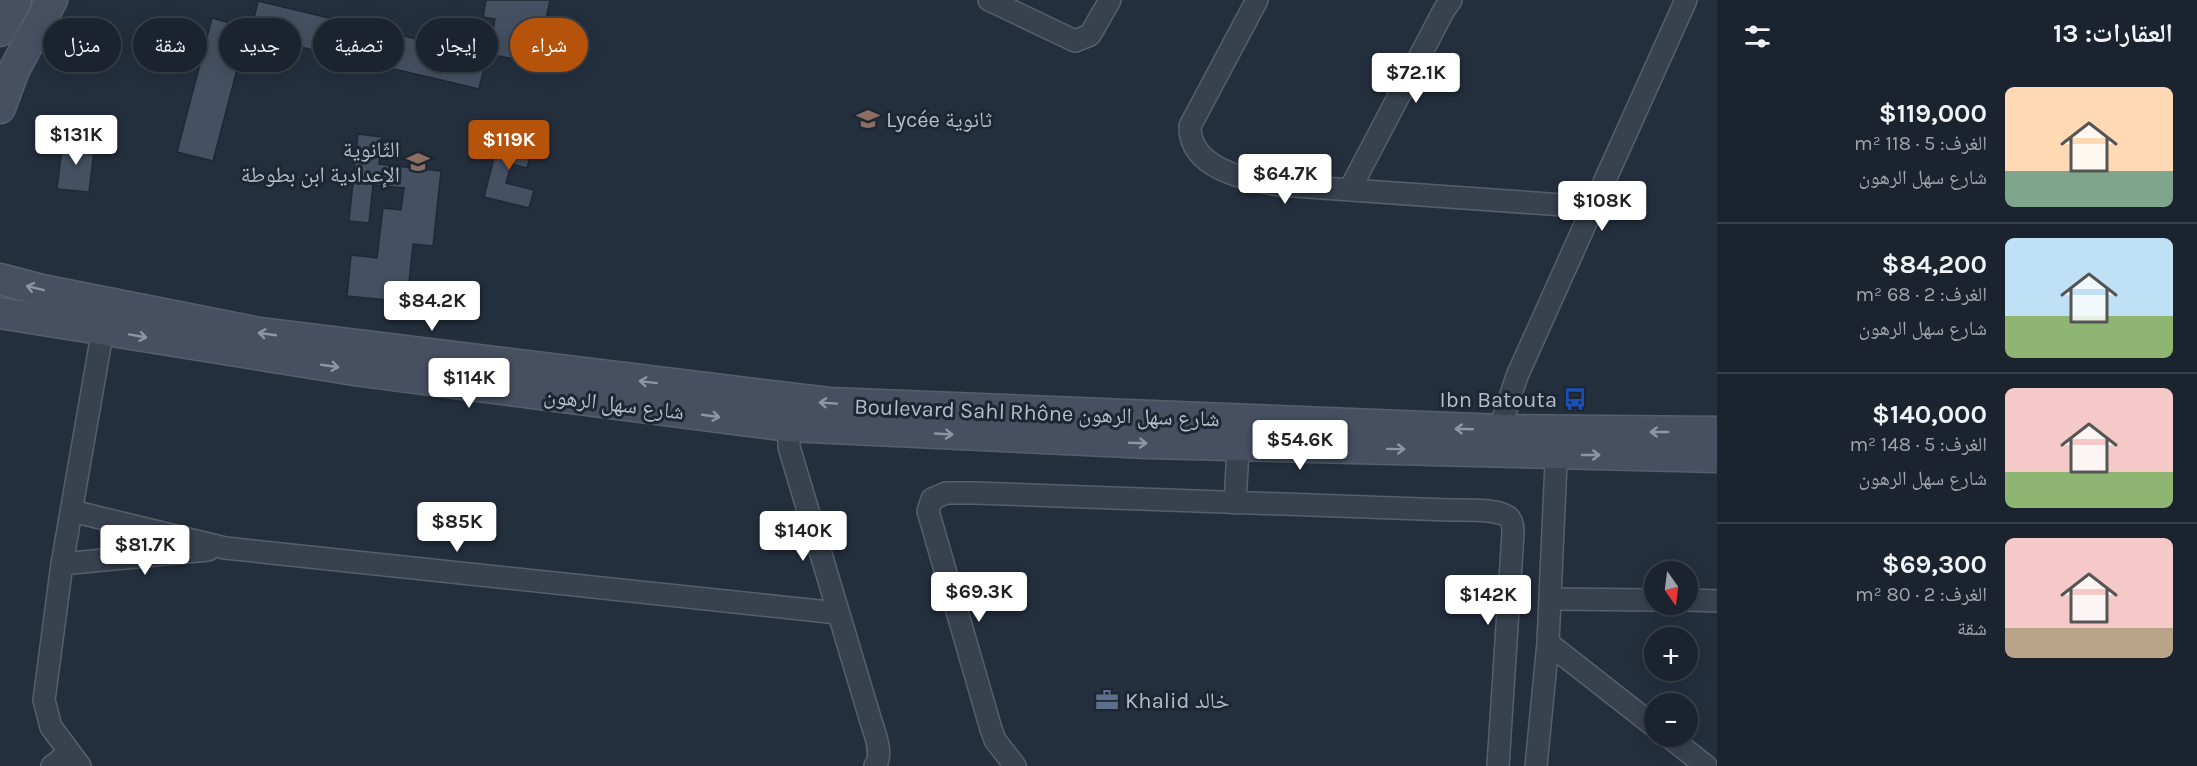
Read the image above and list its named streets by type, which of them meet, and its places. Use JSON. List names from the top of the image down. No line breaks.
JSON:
{"streets":{"street":["شارع سهل الرهون","Boulevard Sahl Rhône شارع سهل الرهون"]},"crossings":[["شارع سهل الرهون","Boulevard Sahl Rhône شارع سهل الرهون"]],"places":{"school or university":["Lycée ثانوية","الثّانوية الإعدادية ابن بطوطة"],"bus stop":["Ibn Batouta"],"office":["Khalid خالد"]},"north":"bottom","page":{"heading":"العقارات: 13","chip":["شراء","إيجار","تصفية","جديد","شقة","منزل"],"price":["$72.1K","$131K","$119K","$64.7K","$108K","$84.2K","$114K","$54.6K","$85K","$140K","$81.7K","$69.3K","$142K"],"list":[{"name":"$119,000","note":"الغرف: 5 · 118 m² · شارع سهل الرهون"},{"name":"$84,200","note":"الغرف: 2 · 68 m² · شارع سهل الرهون"},{"name":"$140,000","note":"الغرف: 5 · 148 m² · شارع سهل الرهون"},{"name":"$69,300","note":"الغرف: 2 · 80 m² · شقة"}],"map_buttons":["+","−"]}}
